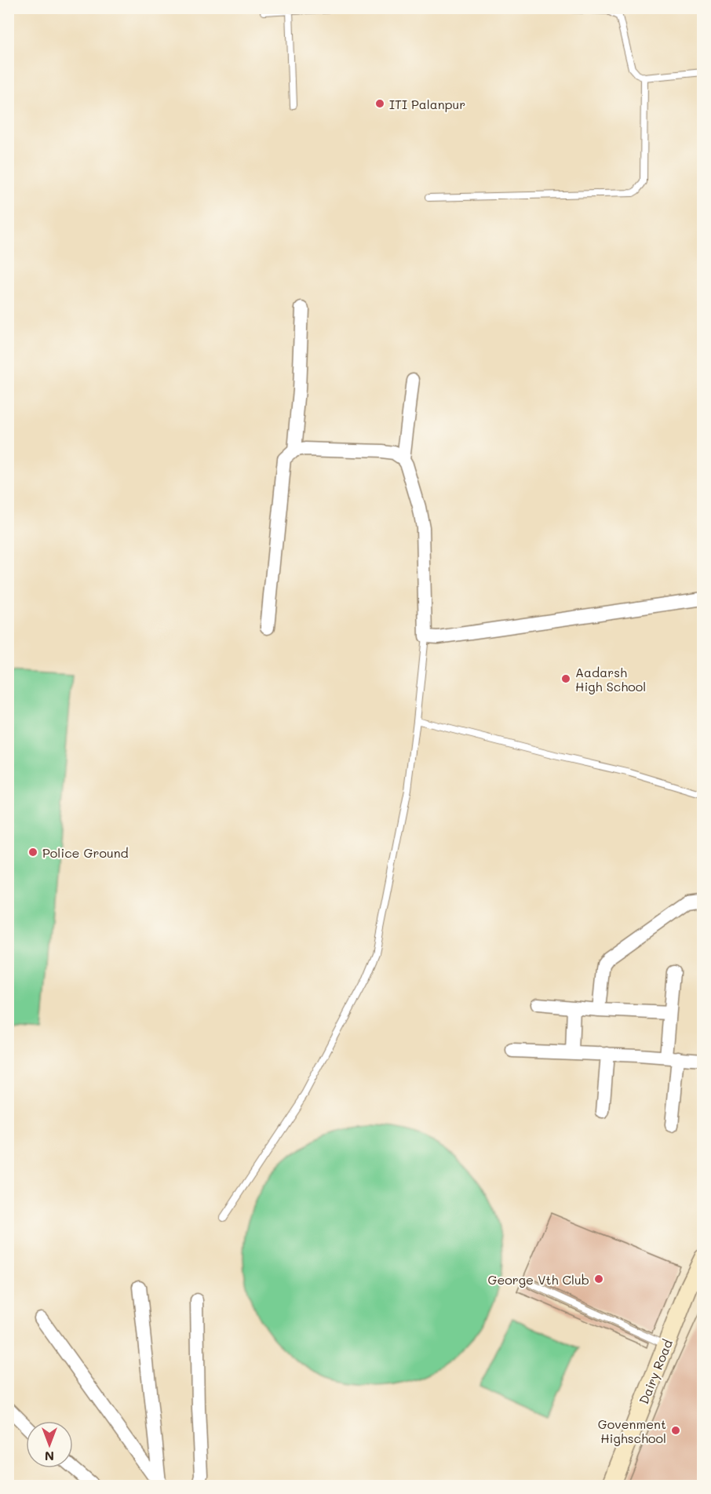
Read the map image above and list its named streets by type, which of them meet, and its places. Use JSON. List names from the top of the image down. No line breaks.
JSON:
{"streets":{"street":["Dairy Road"]},"places":["ITI Palanpur","Aadarsh High School","Police Ground","George Vth Club","Govenment Highschool"],"north":"bottom"}
